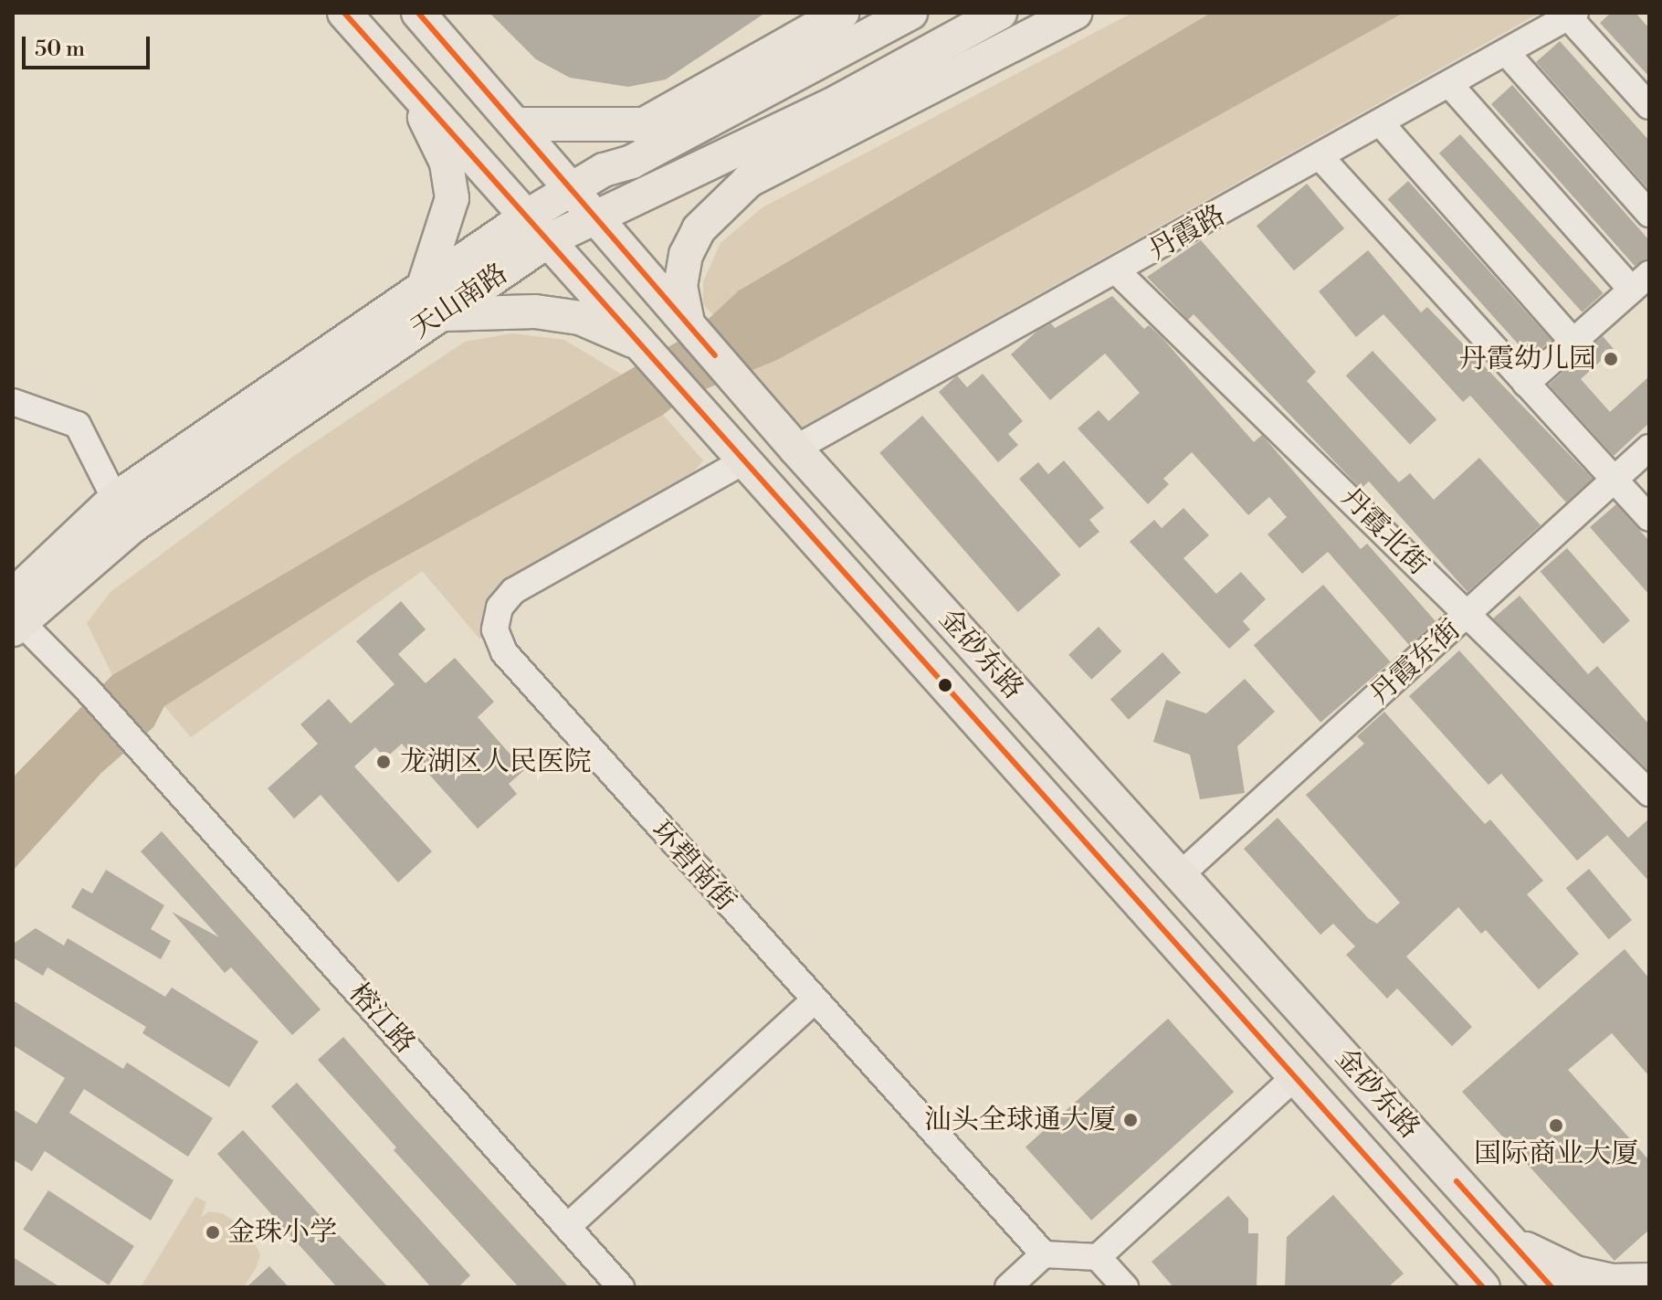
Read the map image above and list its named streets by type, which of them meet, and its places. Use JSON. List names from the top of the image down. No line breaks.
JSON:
{"streets":{"main road":["天山南路","金砂东路"],"street":["丹霞路","丹霞北街","丹霞东街","环碧南街","榕江路"]},"crossings":[["丹霞路","丹霞北街"],["丹霞路","金砂东路"],["天山南路","金砂东路"],["天山南路","榕江路"],["丹霞北街","丹霞东街"],["金砂东路","丹霞东街"],["金砂东路","环碧南街"]],"places":["丹霞幼儿园","龙湖区人民医院","汕头全球通大厦","国际商业大厦","金珠小学"],"scale_bar":"50 m"}
